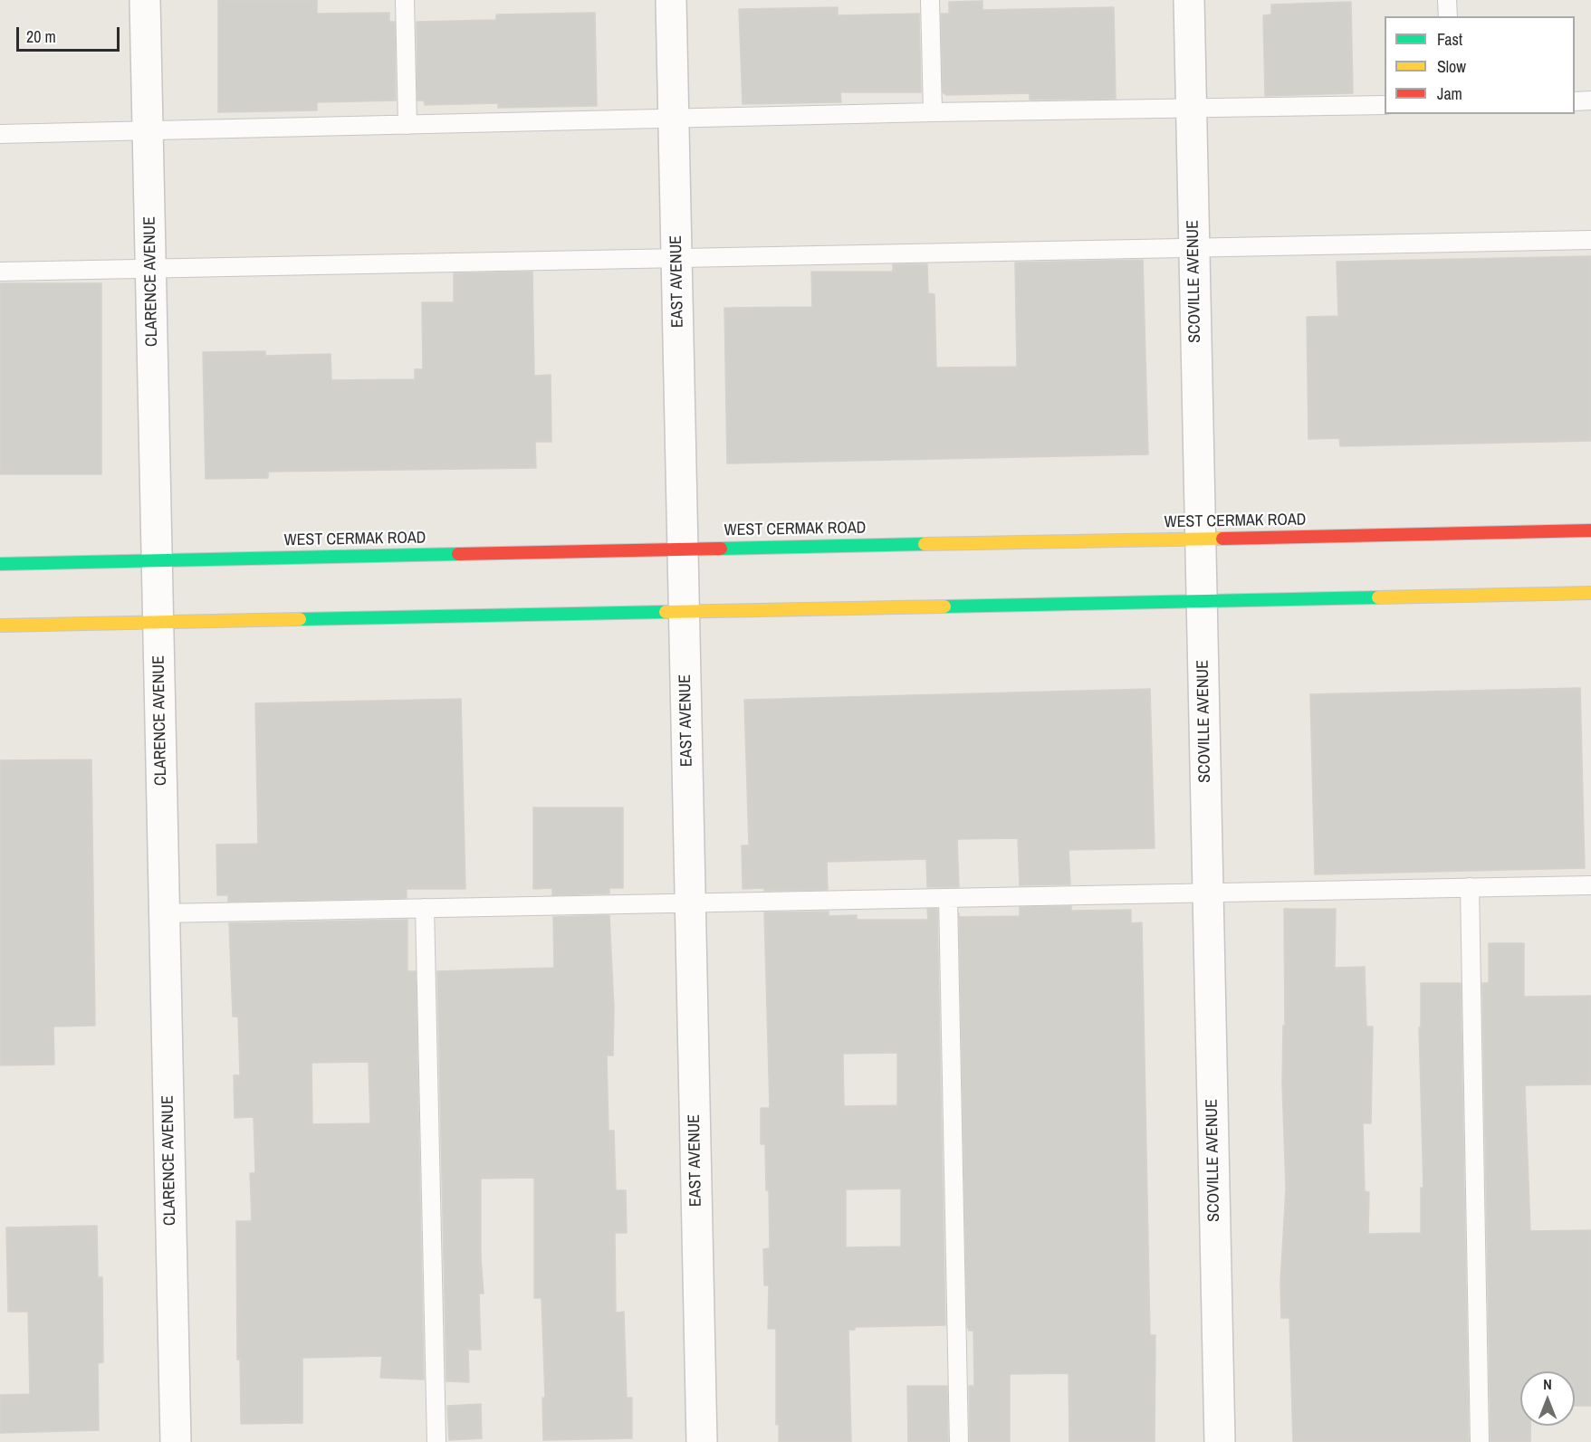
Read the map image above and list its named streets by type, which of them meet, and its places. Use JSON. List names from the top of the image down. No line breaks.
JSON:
{"streets":{"main road":["WEST CERMAK ROAD"],"street":["CLARENCE AVENUE","EAST AVENUE","SCOVILLE AVENUE"]},"crossings":[["CLARENCE AVENUE","WEST CERMAK ROAD"],["EAST AVENUE","WEST CERMAK ROAD"],["SCOVILLE AVENUE","WEST CERMAK ROAD"]],"legend":["Fast","Slow","Jam"],"scale_bar":"20 m","north":"top"}
